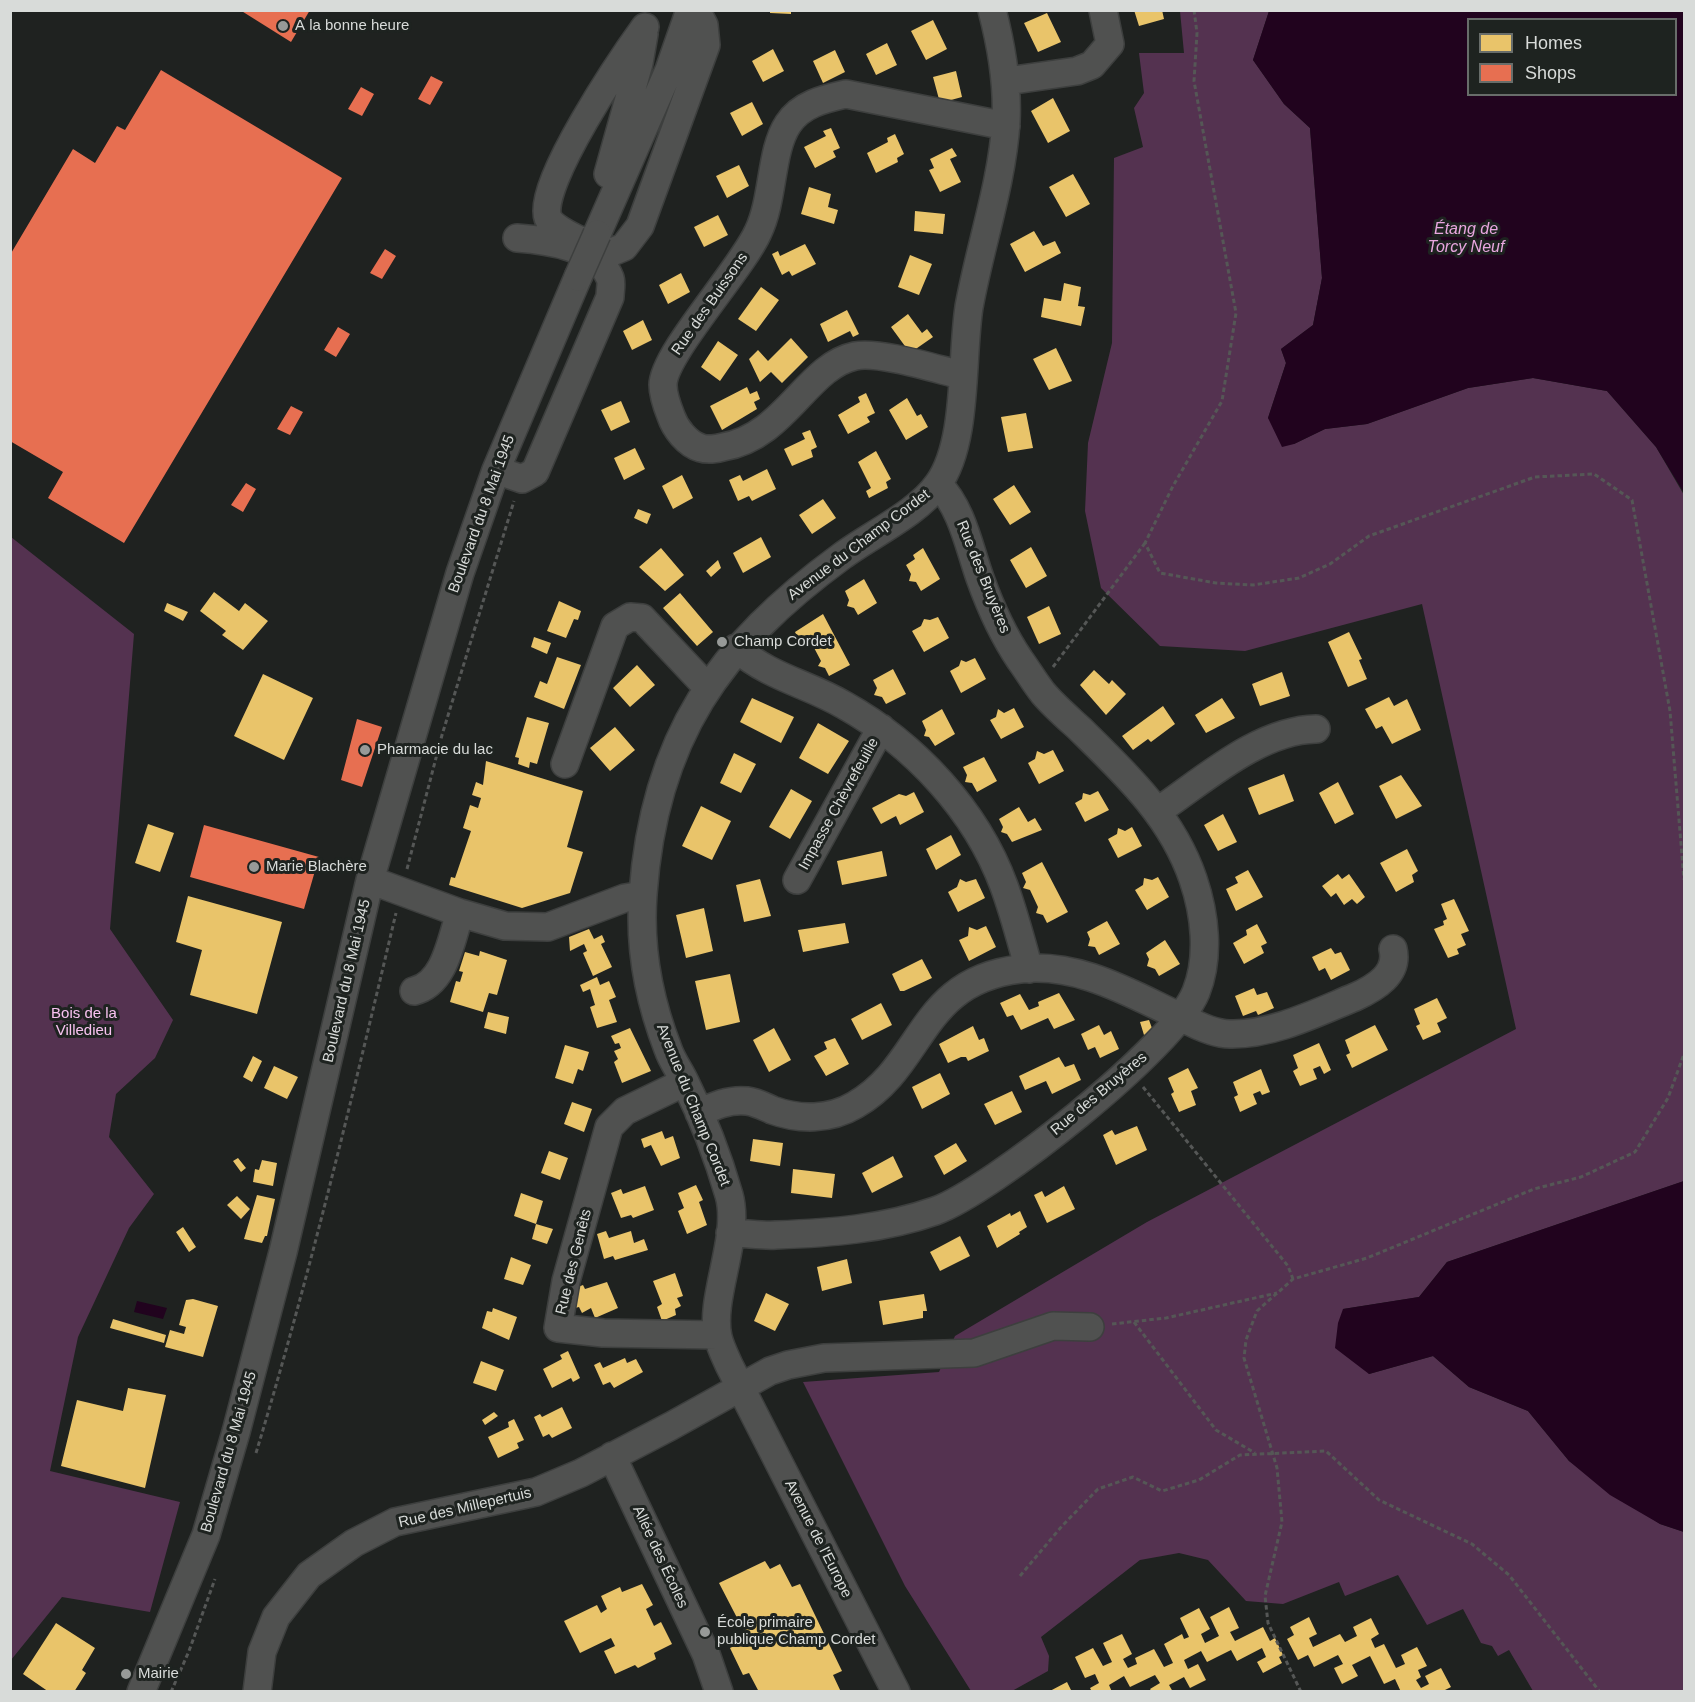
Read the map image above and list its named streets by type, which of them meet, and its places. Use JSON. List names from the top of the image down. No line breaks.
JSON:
{"streets":{"street":["Rue des Buissons","Boulevard du 8 Mai 1945","Avenue du Champ Cordet","Rue des Bruyères","Impasse Chèvrefeuille","Rue des Genêts","Rue des Millepertuis","Avenue de l'Europe","Allée des Écoles"]},"crossings":[["Rue des Buissons","Avenue du Champ Cordet"],["Avenue du Champ Cordet","Rue des Bruyères"],["Avenue du Champ Cordet","Rue des Genêts"],["Avenue du Champ Cordet","Rue des Millepertuis"],["Avenue du Champ Cordet","Avenue de l'Europe"],["Rue des Millepertuis","Avenue de l'Europe"],["Rue des Millepertuis","Allée des Écoles"]],"water":["Étang de Torcy Neuf"],"parks":["Bois de la Villedieu"],"places":["A la bonne heure","Champ Cordet","Pharmacie du lac","Marie Blachère","École primaire publique Champ Cordet","Mairie"],"legend":["Homes","Shops"]}
